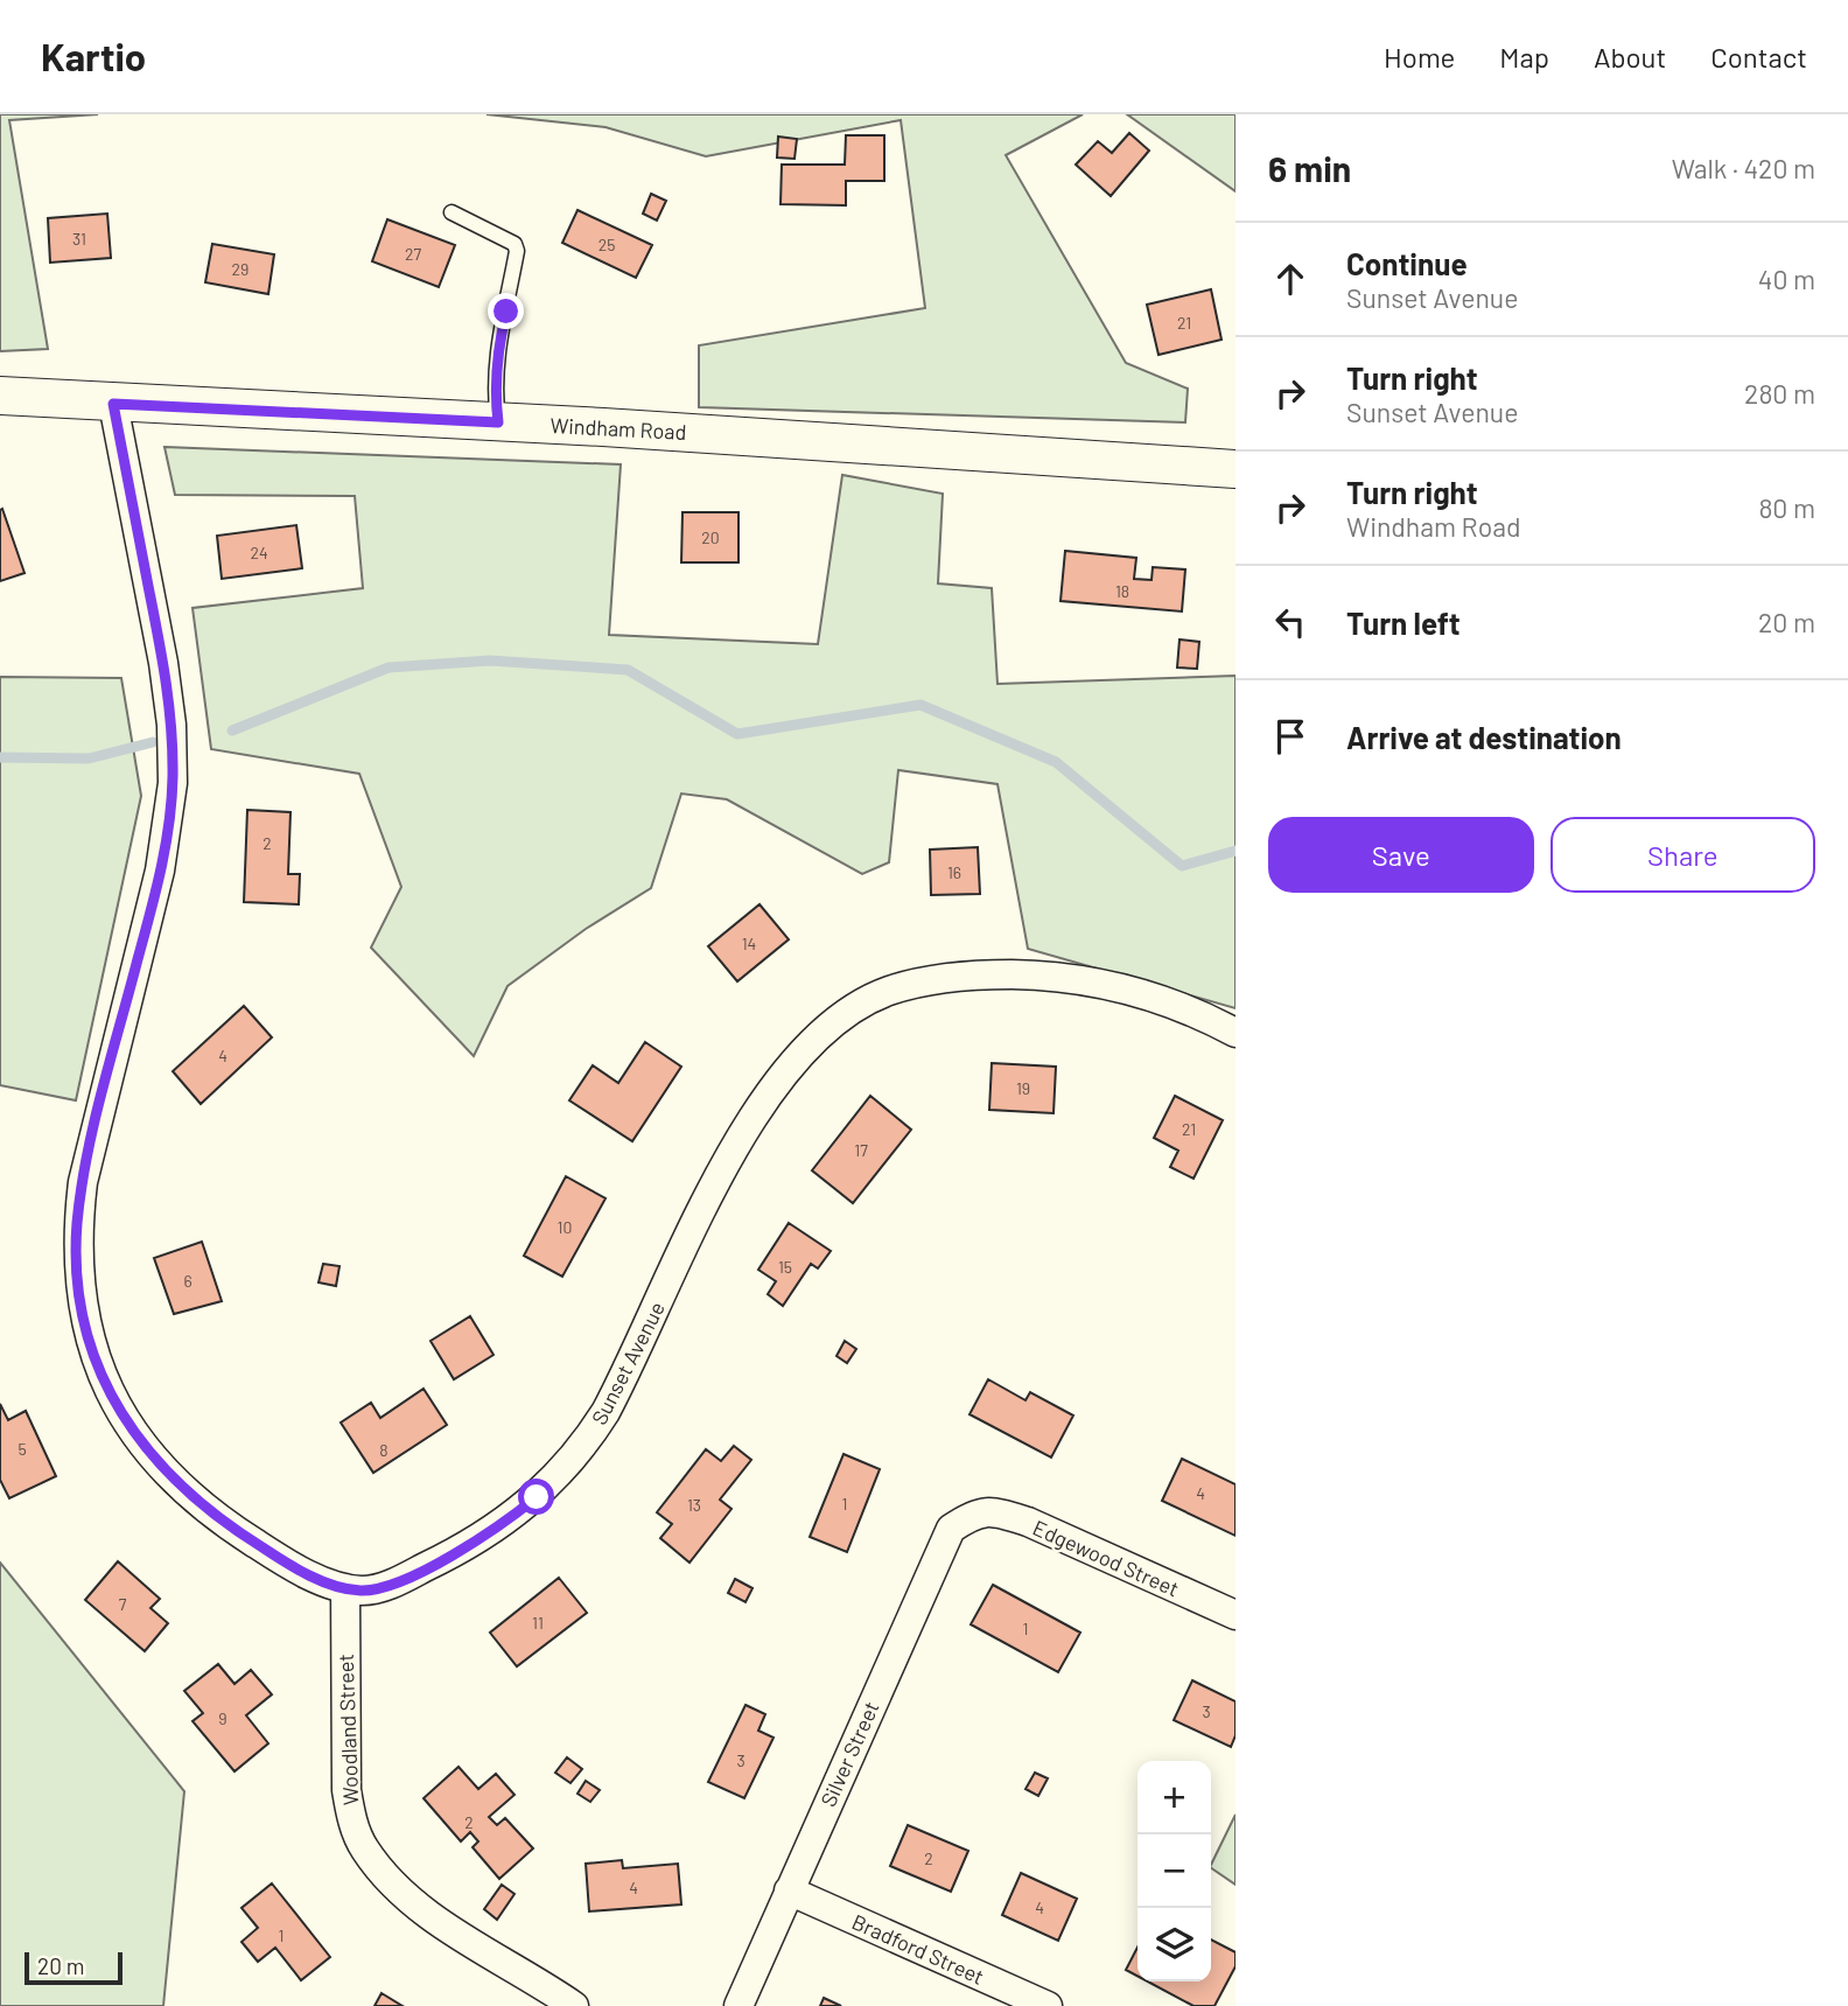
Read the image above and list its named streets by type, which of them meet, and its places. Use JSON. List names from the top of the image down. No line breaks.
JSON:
{"streets":{"street":["Windham Road","Sunset Avenue","Edgewood Street","Woodland Street","Silver Street","Bradford Street"]},"crossings":[["Windham Road","Sunset Avenue"],["Sunset Avenue","Woodland Street"],["Edgewood Street","Silver Street"],["Silver Street","Bradford Street"]],"house_numbers":["31","25","27","29","21","20","24","18","2","16","14","4","19","21","17","10","15","6","5","8","4","1","13","7","11","1","3","9","3","2","2","4","4","1"],"scale_bar":"20 m","page":{"header":"Kartio","nav":["Home","Map","About","Contact"],"heading":["6 min","Walk · 420 m"],"list":[["Continue","Sunset Avenue","40 m"],["Turn right","Sunset Avenue","280 m"],["Turn right","Windham Road","80 m"],["Turn left","20 m"],"Arrive at destination"],"buttons":["Save","Share"],"map_buttons":["+","−"],"scale":"20 m"}}
